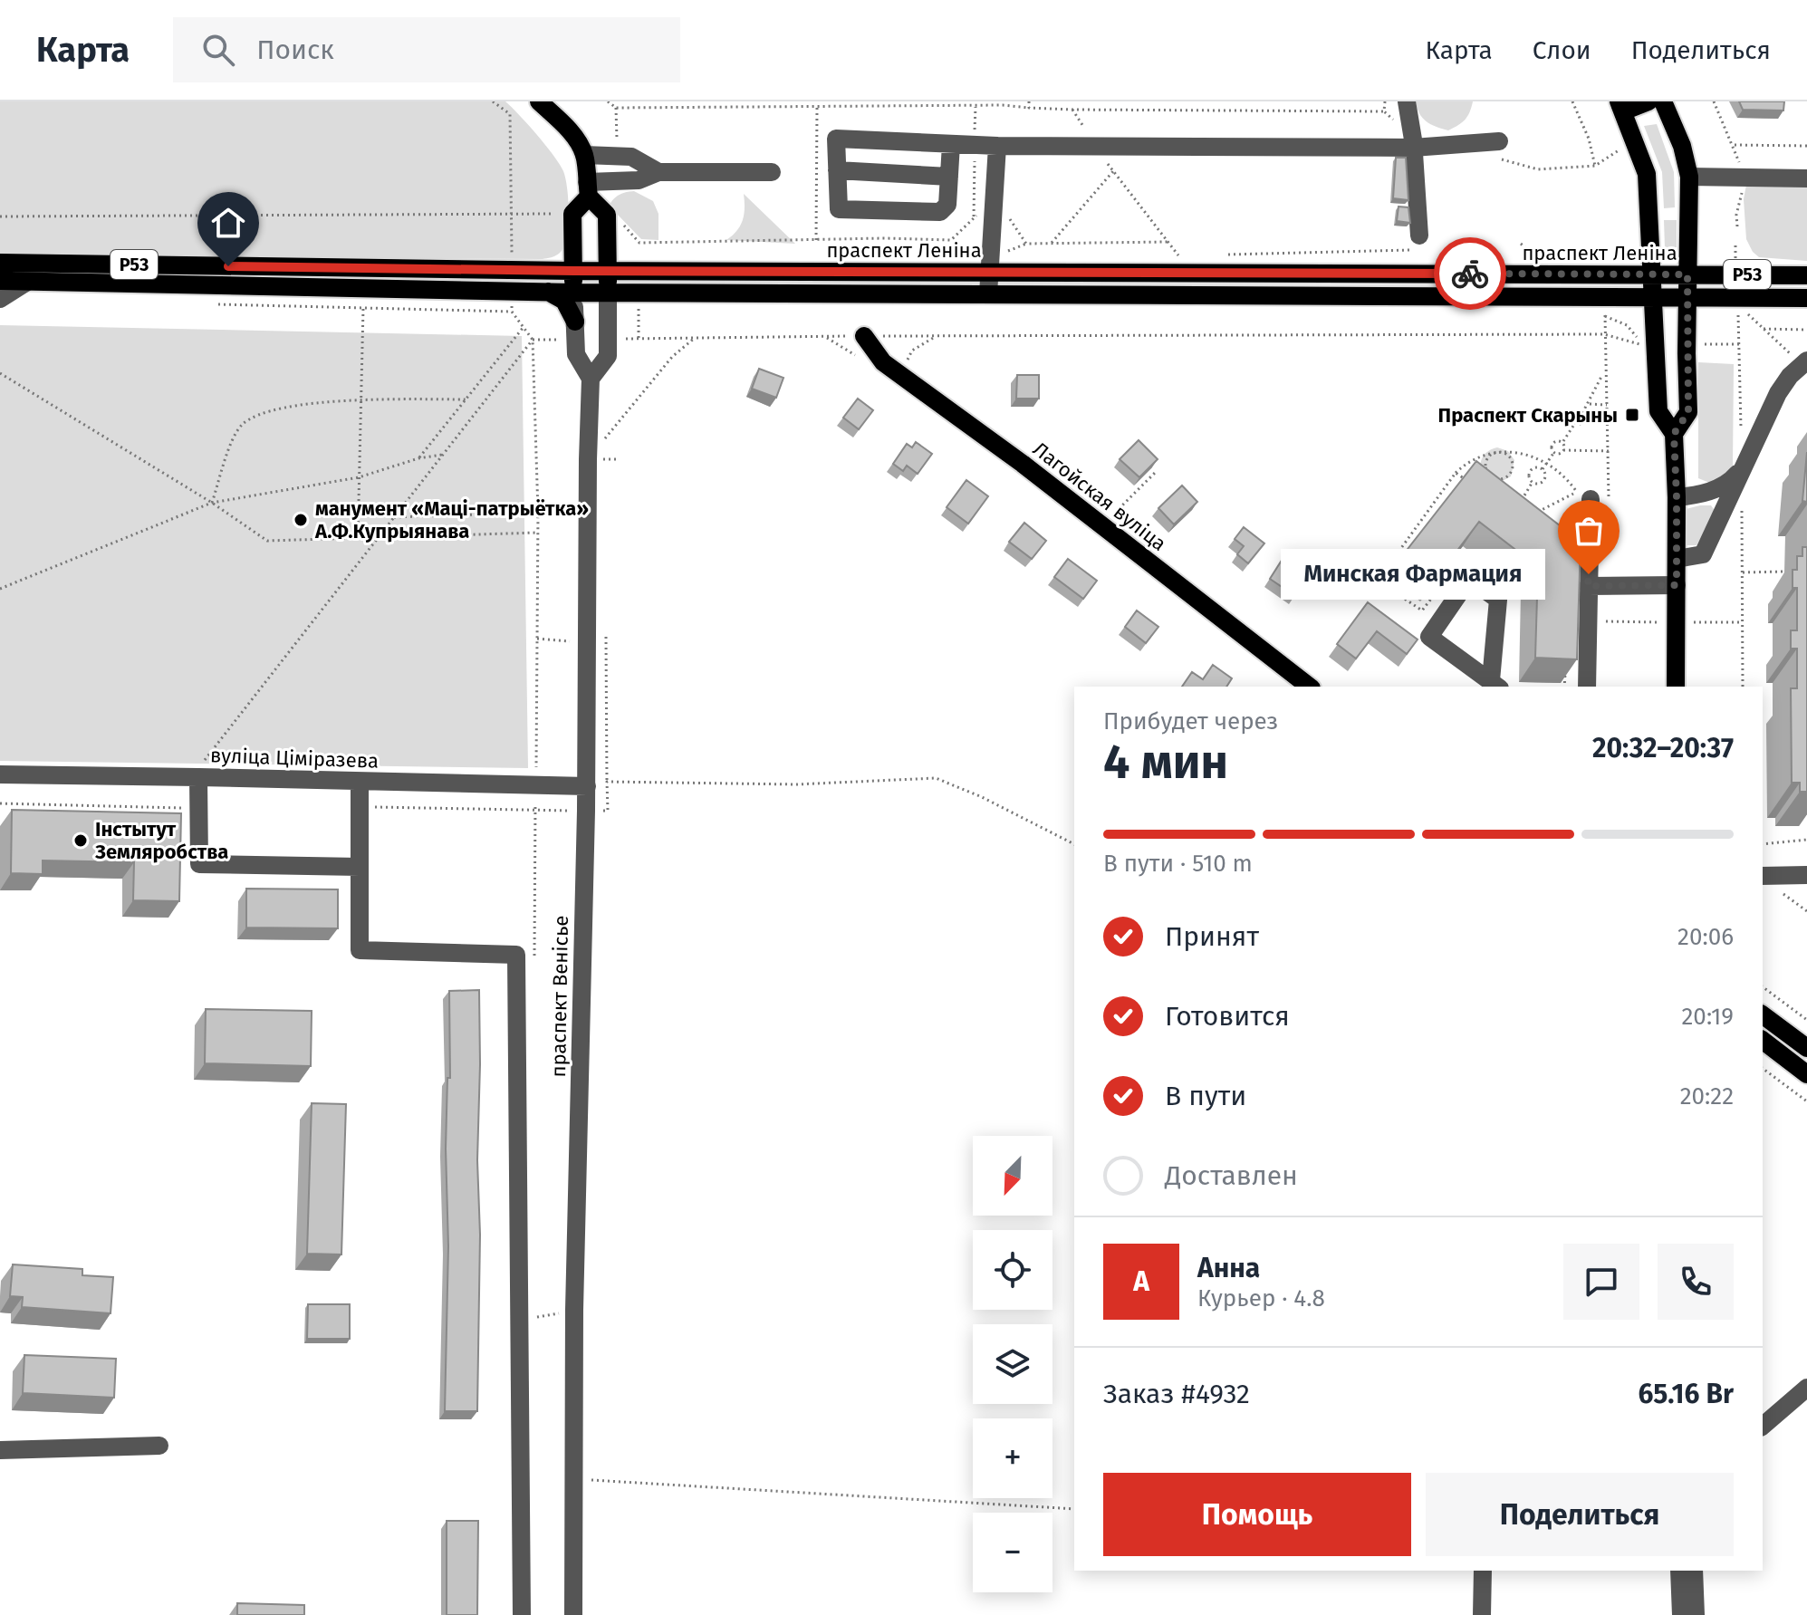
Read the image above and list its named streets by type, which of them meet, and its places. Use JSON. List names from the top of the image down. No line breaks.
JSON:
{"streets":{"main road":["праспект Леніна","Р53","Лагойская вуліца"],"street":["вуліца Ціміразева","праспект Венісье"]},"crossings":[["Р53","праспект Венісье"],["вуліца Ціміразева","праспект Венісье"]],"places":{"transit":["Праспект Скарыны"],"other":["манумент «Маці-патрыётка» А.Ф.Купрыянава","Минская Фармация","Інстытут Земляробства"]},"north":"bottom left","page":{"header":"Карта","search":"Поиск","nav":["Карта","Слои","Поделиться"],"bubble":"Минская Фармация","heading":["4 мин","Прибудет через","20:32–20:37"],"panel":["Анна","Курьер · 4.8","Заказ #4932","65.16 Br"],"bar":"В пути · 510 m","list":[["Принят","20:06"],["Готовится","20:19"],["В пути","20:22"],"Доставлен"],"map_buttons":["+","−"],"round":"А","buttons":["Помощь","Поделиться"]}}
